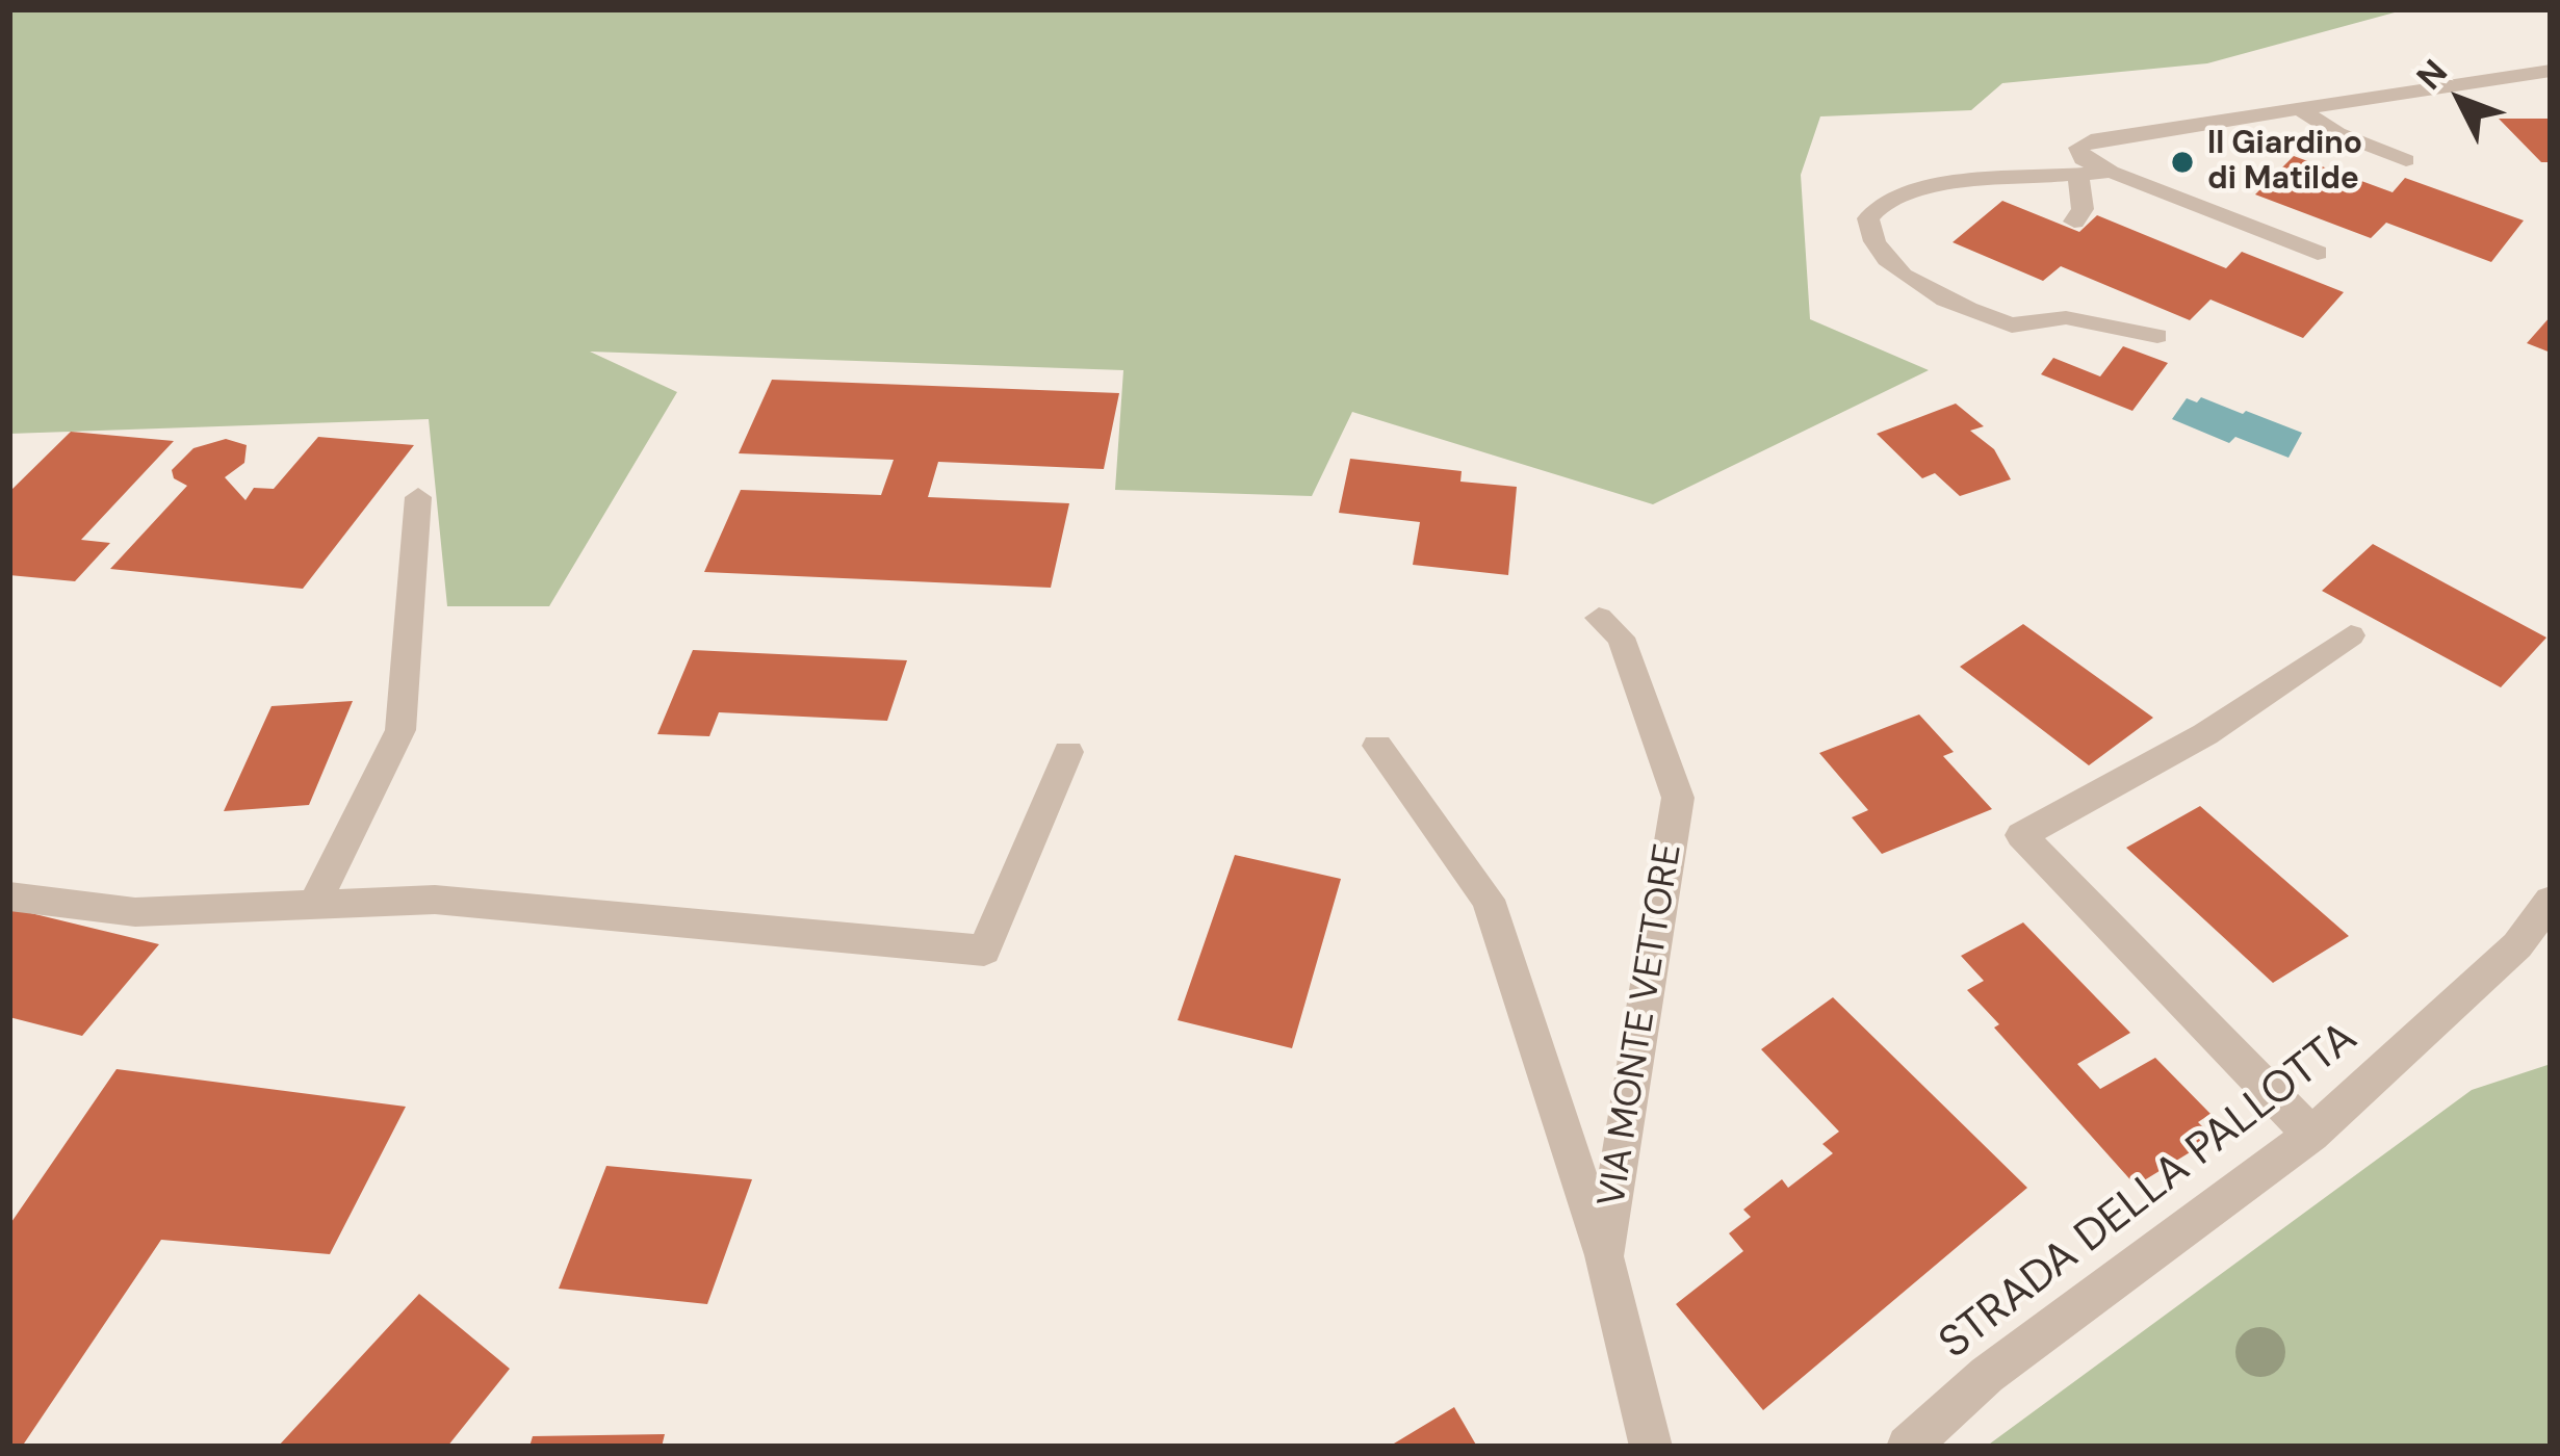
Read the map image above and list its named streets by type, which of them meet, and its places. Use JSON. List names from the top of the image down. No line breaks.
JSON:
{"streets":{"street":["VIA MONTE VETTORE","STRADA DELLA PALLOTTA"]},"places":["Il Giardino di Matilde"],"north":"top left"}
